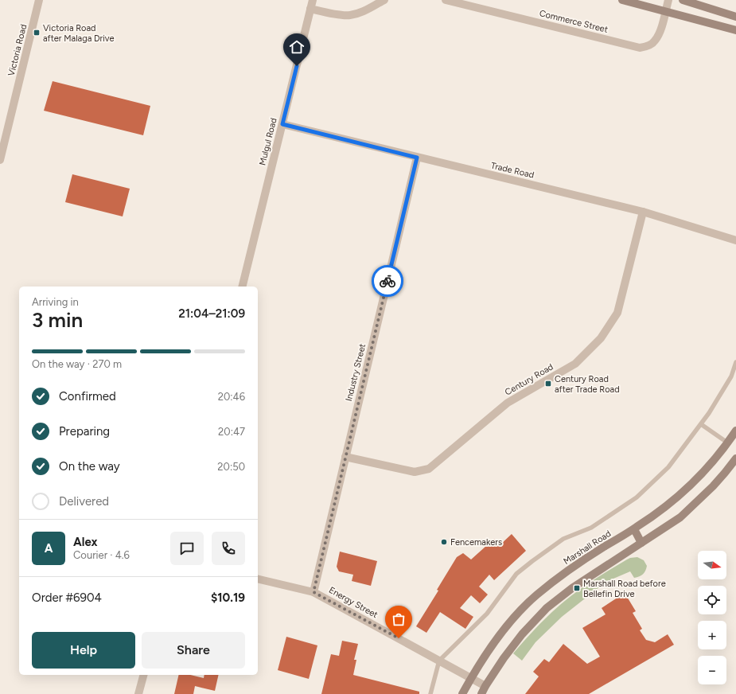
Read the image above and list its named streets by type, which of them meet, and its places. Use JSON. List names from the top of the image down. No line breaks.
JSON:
{"streets":{"main road":["Marshall Road"],"street":["Commerce Street","Victoria Road","Mulgul Road","Trade Road","Industry Street","Century Road","Energy Street"]},"crossings":[["Mulgul Road","Trade Road"],["Trade Road","Industry Street"],["Trade Road","Century Road"],["Industry Street","Century Road"],["Industry Street","Energy Street"],["Marshall Road","Energy Street"]],"places":{"transit":["Victoria Road after Malaga Drive","Century Road after Trade Road","Marshall Road before Bellefin Drive"],"other":["Fencemakers"]},"north":"right","page":{"heading":["3 min","Arriving in","21:04–21:09"],"panel":["Alex","Courier · 4.6","Order #6904","$10.19"],"bar":"On the way · 270 m","list":[["Confirmed","20:46"],["Preparing","20:47"],["On the way","20:50"],"Delivered"],"round":"A","map_buttons":["+","−"],"buttons":["Help","Share"]}}
